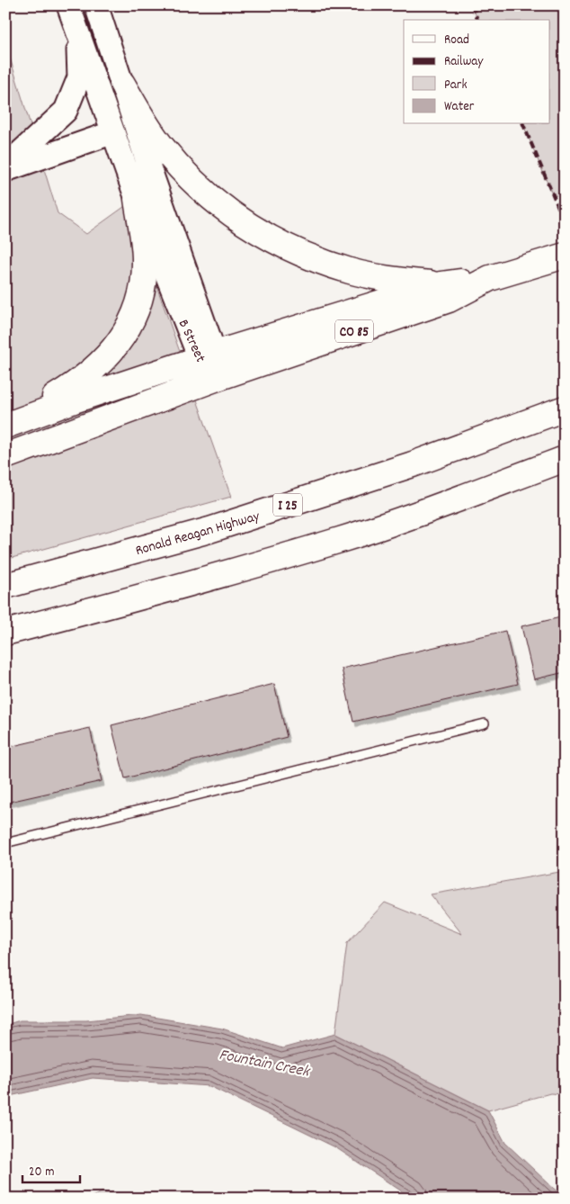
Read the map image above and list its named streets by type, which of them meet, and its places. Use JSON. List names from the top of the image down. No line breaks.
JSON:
{"streets":{"main road":["CO 85","B Street","I 25","Ronald Reagan Highway"]},"crossings":[["CO 85","B Street"]],"water":["Fountain Creek"],"legend":["Road","Railway","Park","Water"],"scale_bar":"20 m"}
